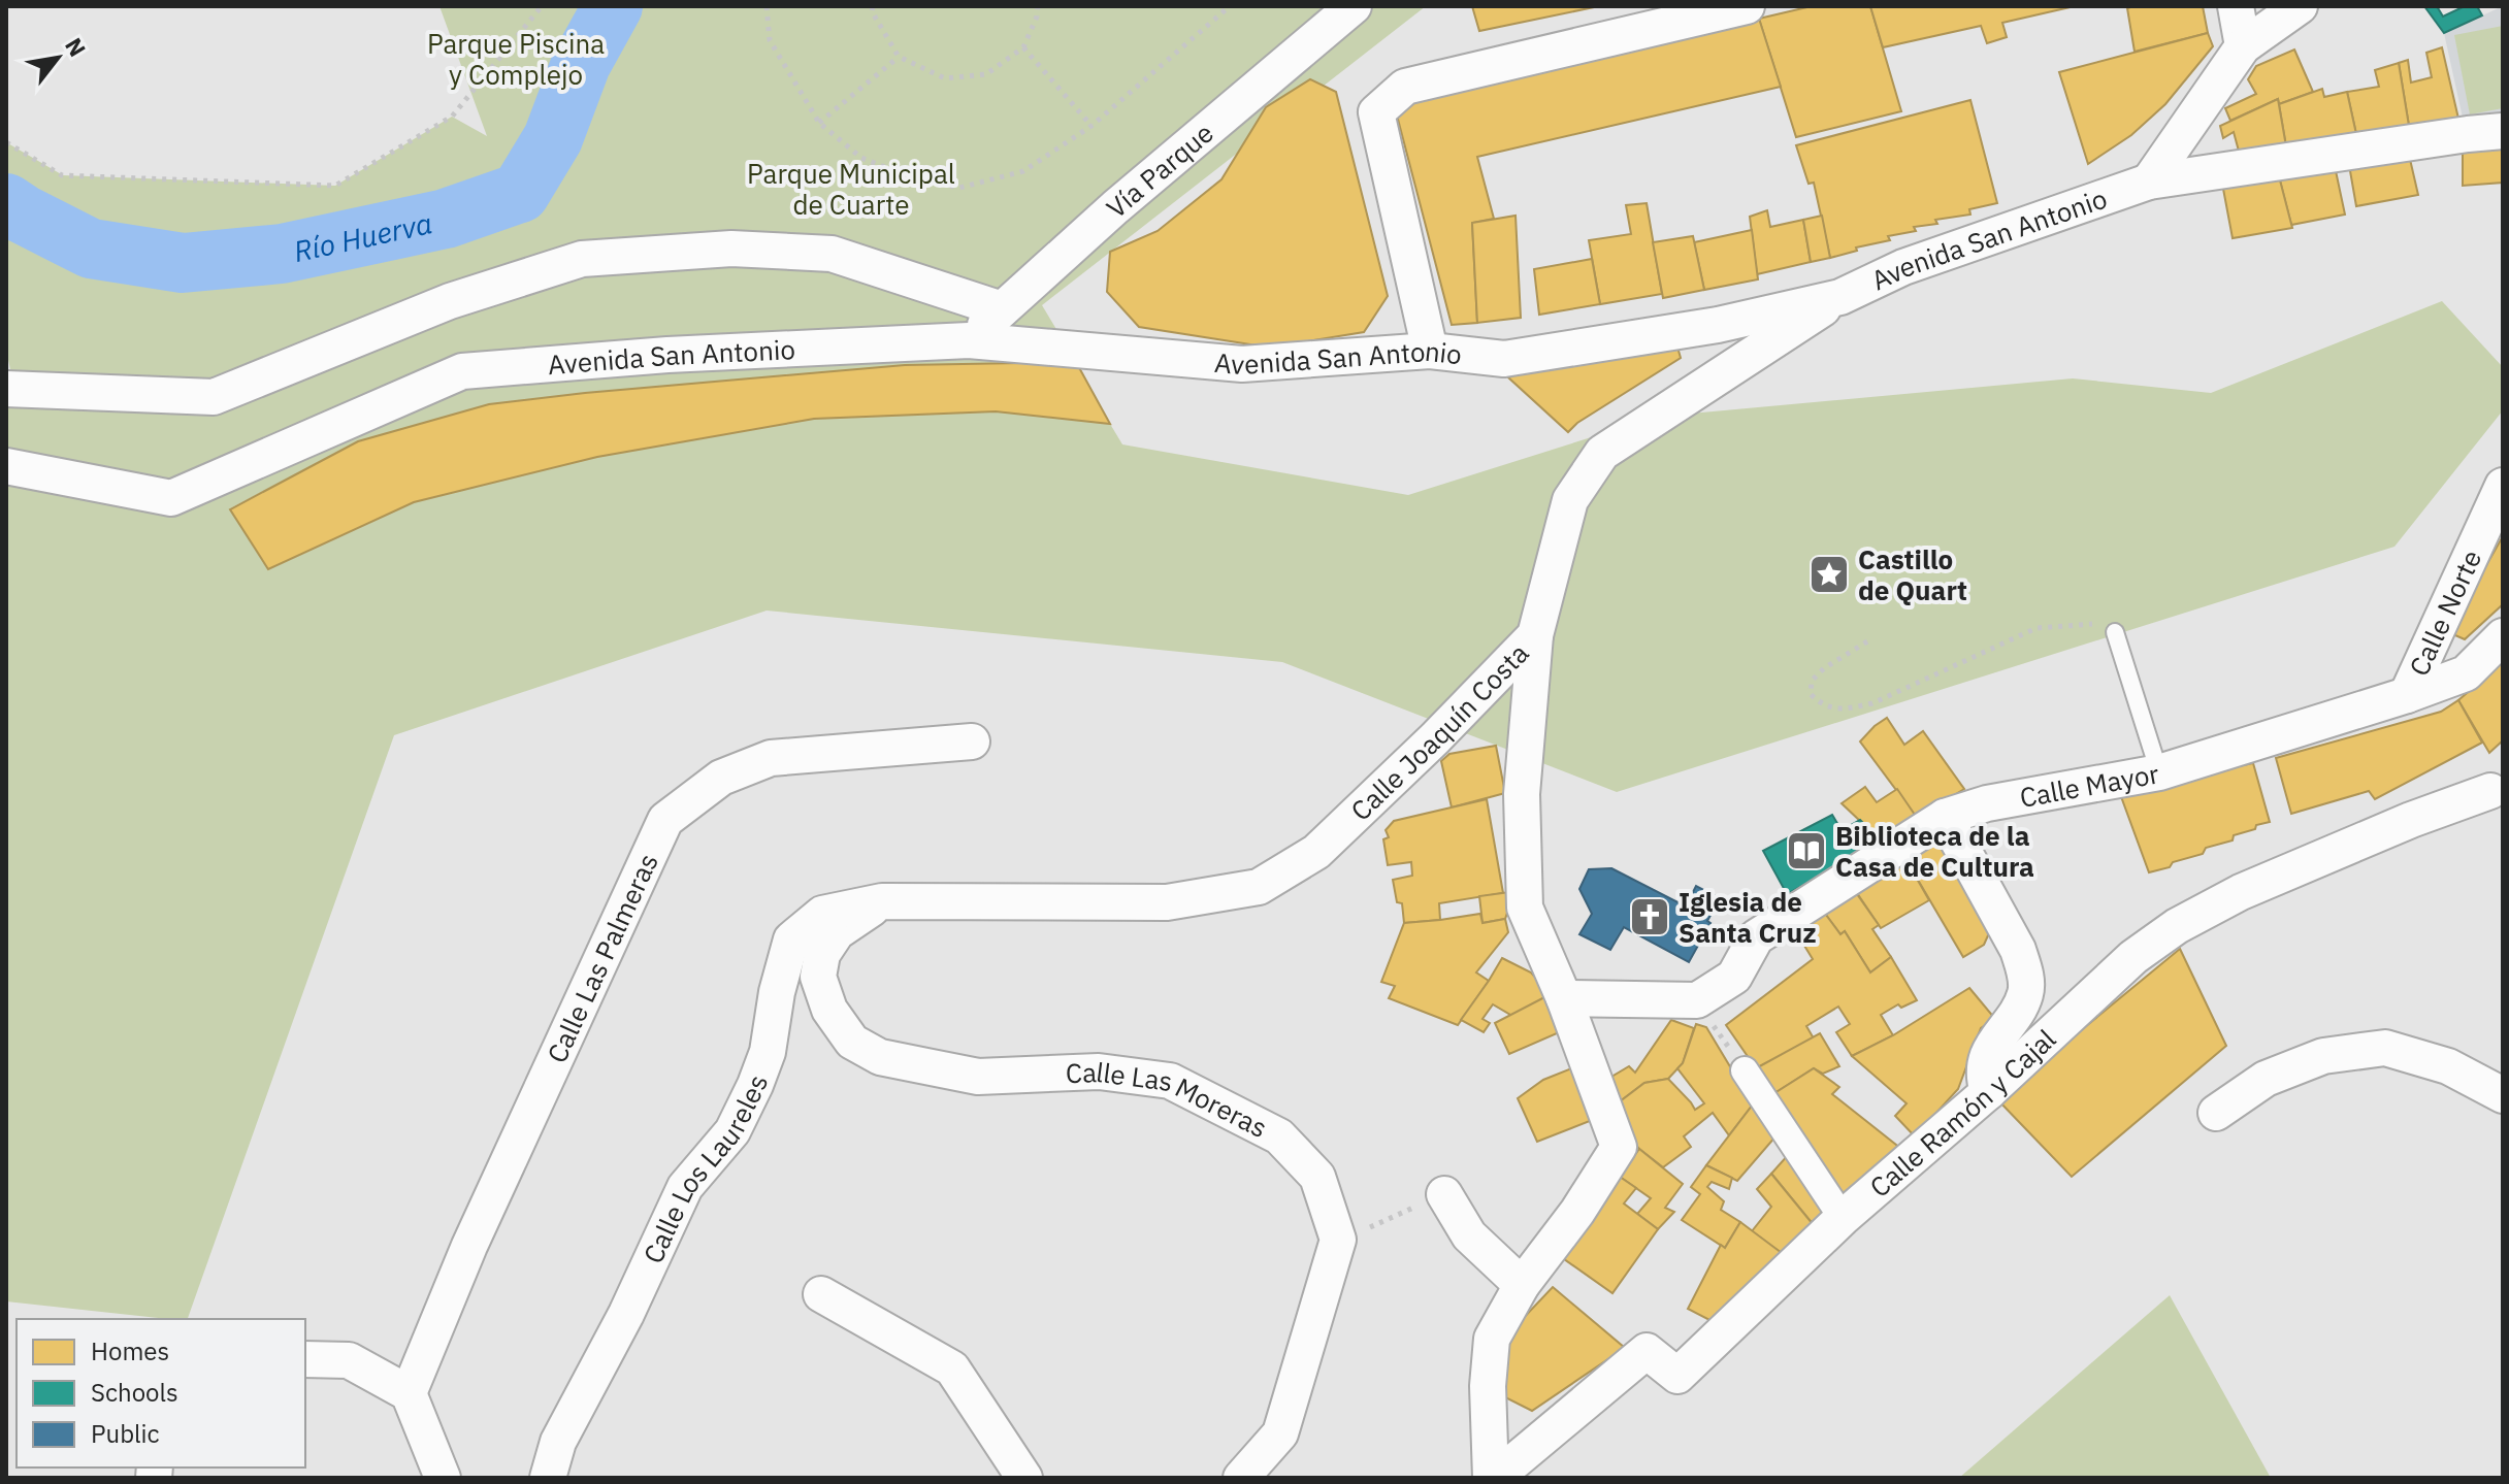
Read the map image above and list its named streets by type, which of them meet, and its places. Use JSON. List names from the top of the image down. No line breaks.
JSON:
{"streets":{"street":["Vía Parque","Avenida San Antonio","Calle Norte","Calle Joaquín Costa","Calle Mayor","Calle Las Palmeras","Calle Las Moreras","Calle Ramón y Cajal","Calle Los Laureles"]},"crossings":[["Vía Parque","Avenida San Antonio"],["Avenida San Antonio","Calle Joaquín Costa"],["Calle Norte","Calle Mayor"],["Calle Joaquín Costa","Calle Las Moreras"],["Calle Joaquín Costa","Calle Los Laureles"],["Calle Las Moreras","Calle Los Laureles"]],"water":["Río Huerva"],"parks":["Parque Piscina y Complejo","Parque Municipal de Cuarte"],"places":{"place":["Castillo de Quart"],"library":["Biblioteca de la Casa de Cultura"],"church":["Iglesia de Santa Cruz"]},"legend":["Homes","Schools","Public"],"north":"top right"}
